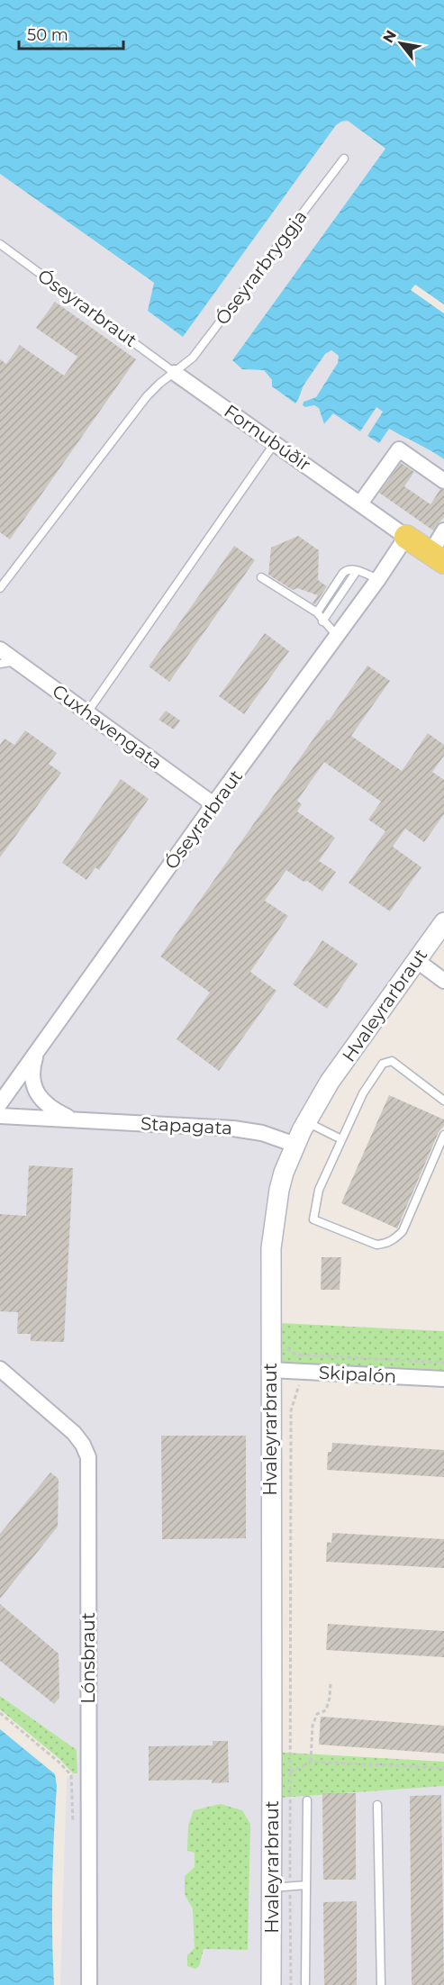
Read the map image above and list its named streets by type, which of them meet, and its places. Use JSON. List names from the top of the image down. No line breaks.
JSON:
{"streets":{"main road":["Fornubúðir"],"street":["Óseyrarbraut","Cuxhavengata","Hvaleyrarbraut","Stapagata","Skipalón","Lónsbraut"],"lane":["Óseyrarbryggja"]},"crossings":[["Óseyrarbryggja","Óseyrarbraut"],["Óseyrarbryggja","Fornubúðir"],["Óseyrarbraut","Fornubúðir"],["Óseyrarbraut","Cuxhavengata"],["Óseyrarbraut","Stapagata"],["Hvaleyrarbraut","Stapagata"],["Hvaleyrarbraut","Skipalón"]],"scale_bar":"50 m","north":"top left"}
